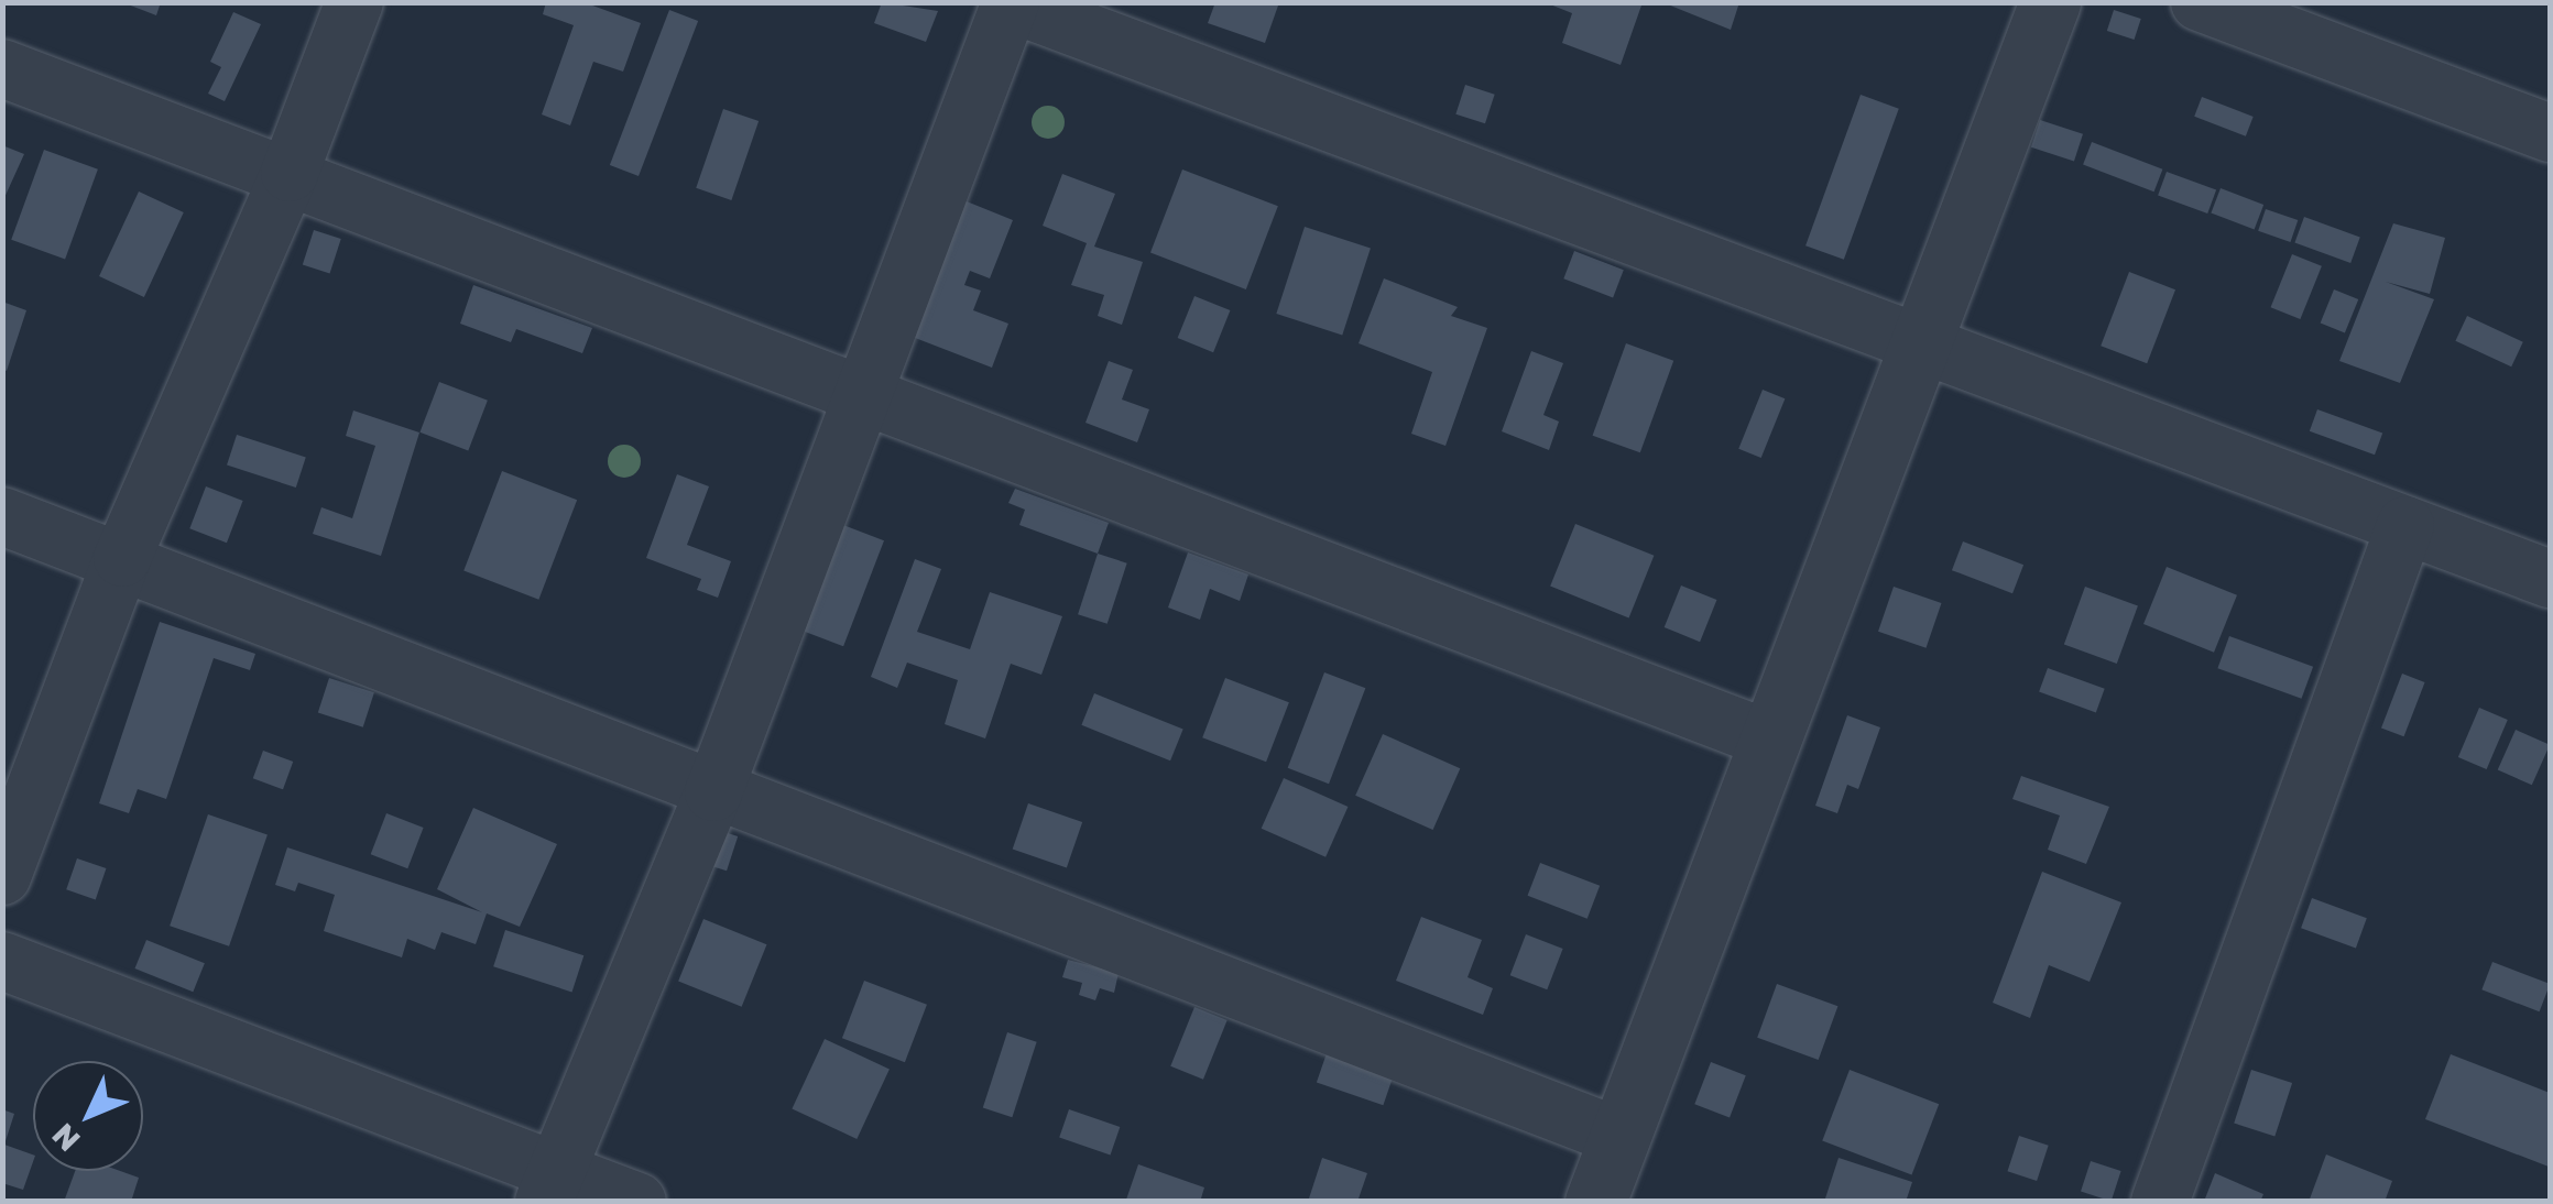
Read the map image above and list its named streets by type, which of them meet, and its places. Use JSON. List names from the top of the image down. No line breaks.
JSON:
{"north":"bottom left"}
